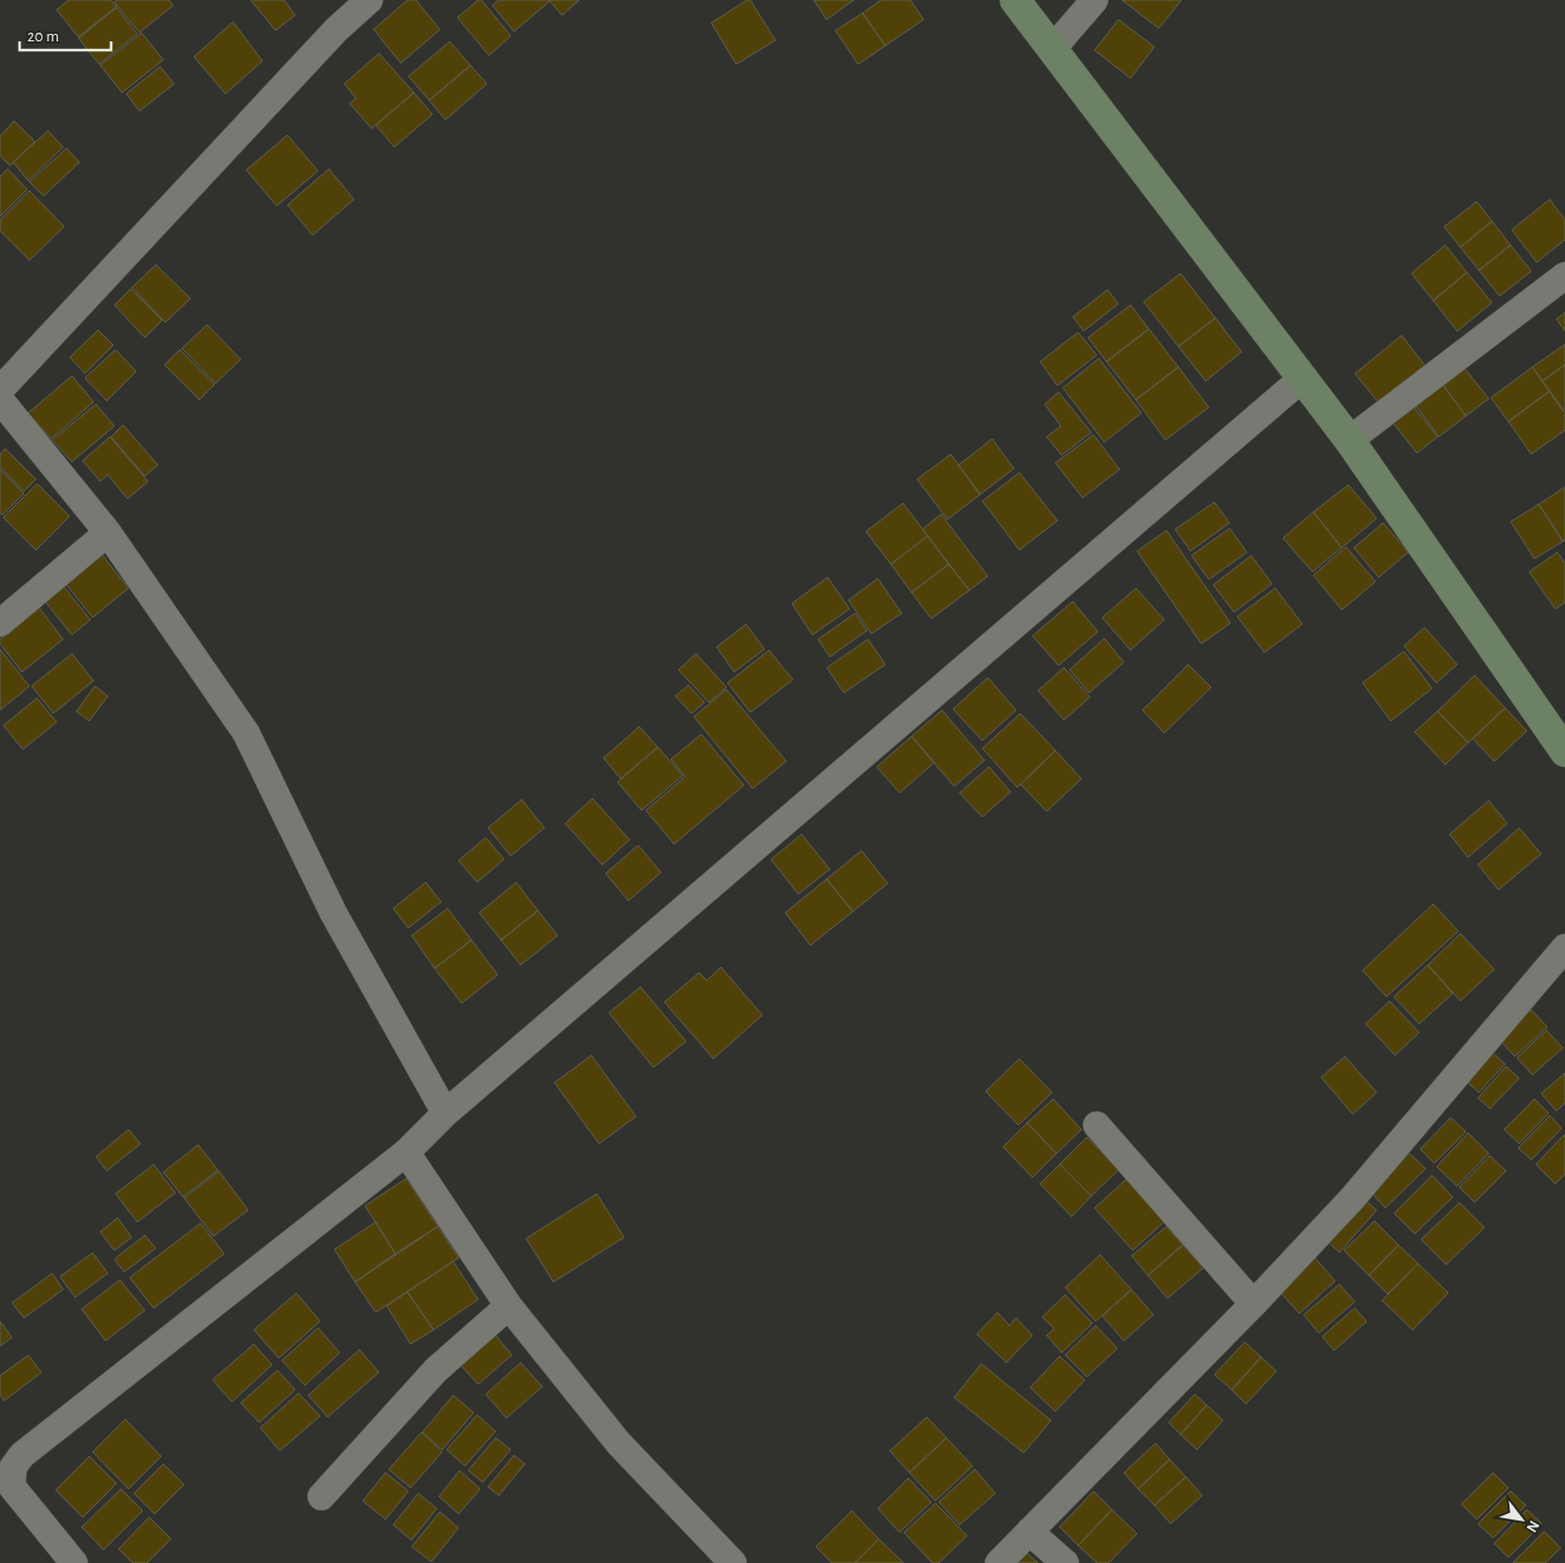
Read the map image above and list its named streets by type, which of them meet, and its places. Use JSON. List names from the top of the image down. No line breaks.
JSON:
{"scale_bar":"20 m","north":"bottom right"}
